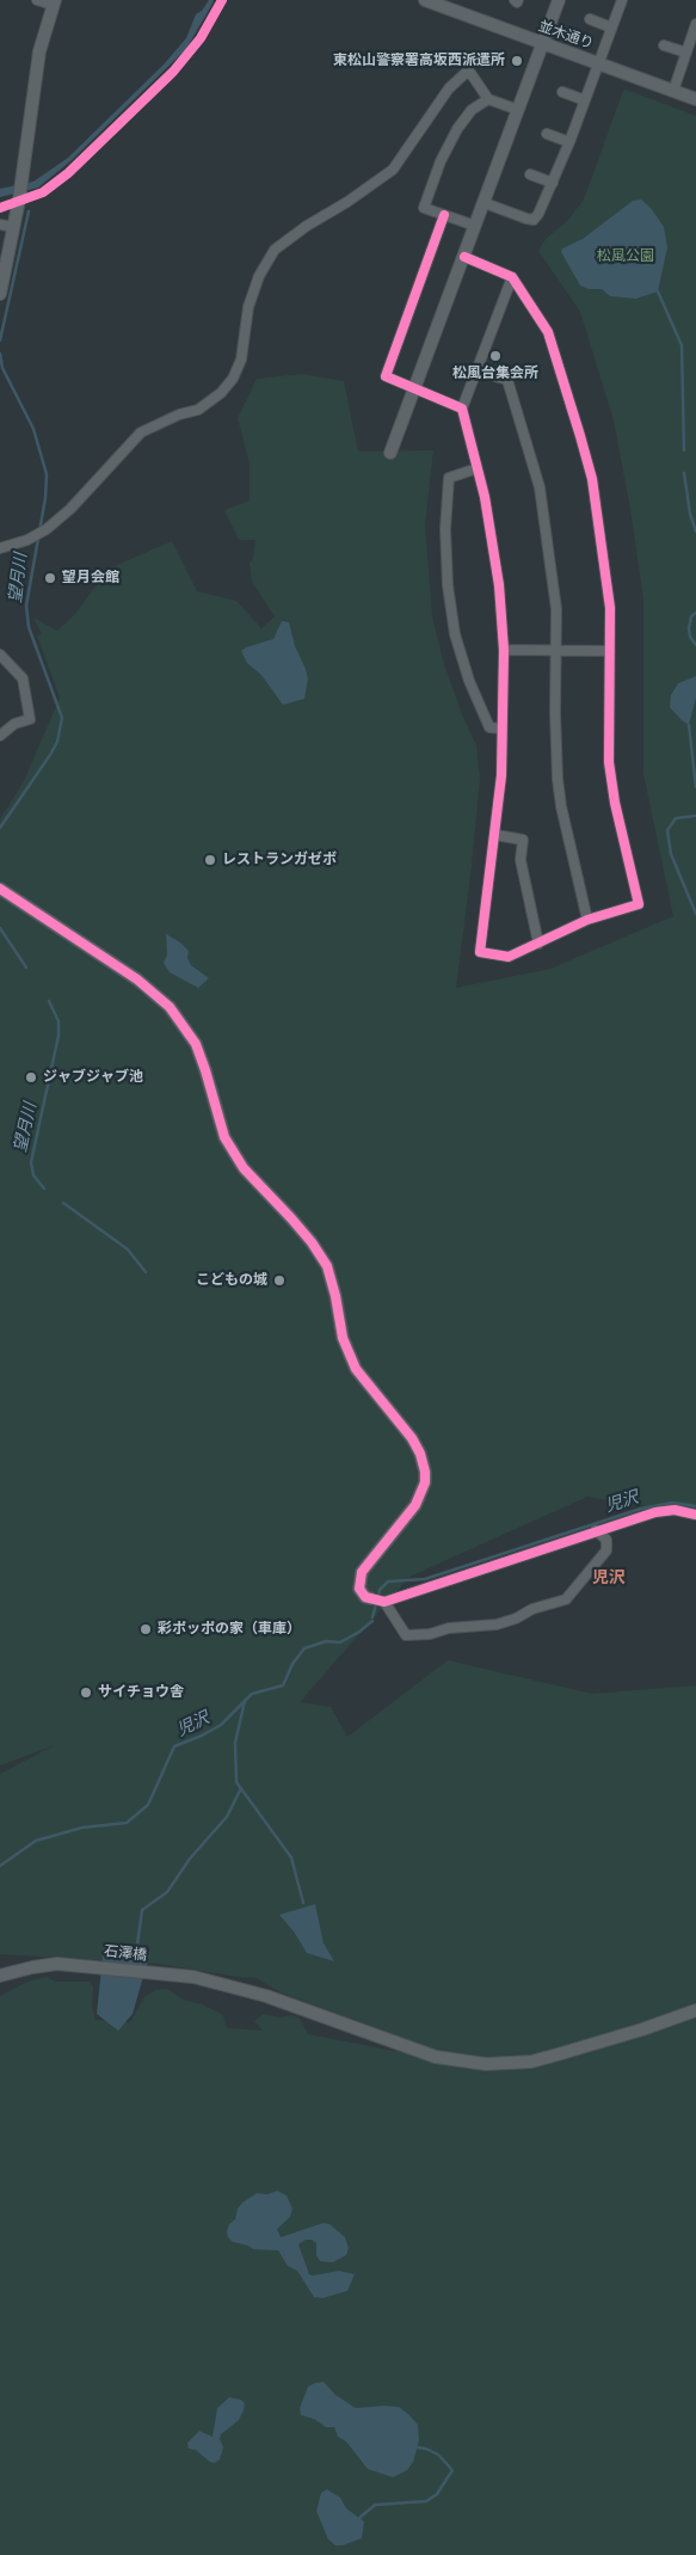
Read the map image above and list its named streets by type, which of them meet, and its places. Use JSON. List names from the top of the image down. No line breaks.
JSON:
{"streets":{"street":["並木通り","石澤橋"]},"districts":["児沢"],"water":["望月川","児沢"],"parks":["松風公園"],"places":["東松山警察署高坂西派遣所","松風台集会所","望月会館","レストランガゼボ","ジャブジャブ池","こどもの城","彩ポッポの家（車庫）","サイチョウ舎"]}
